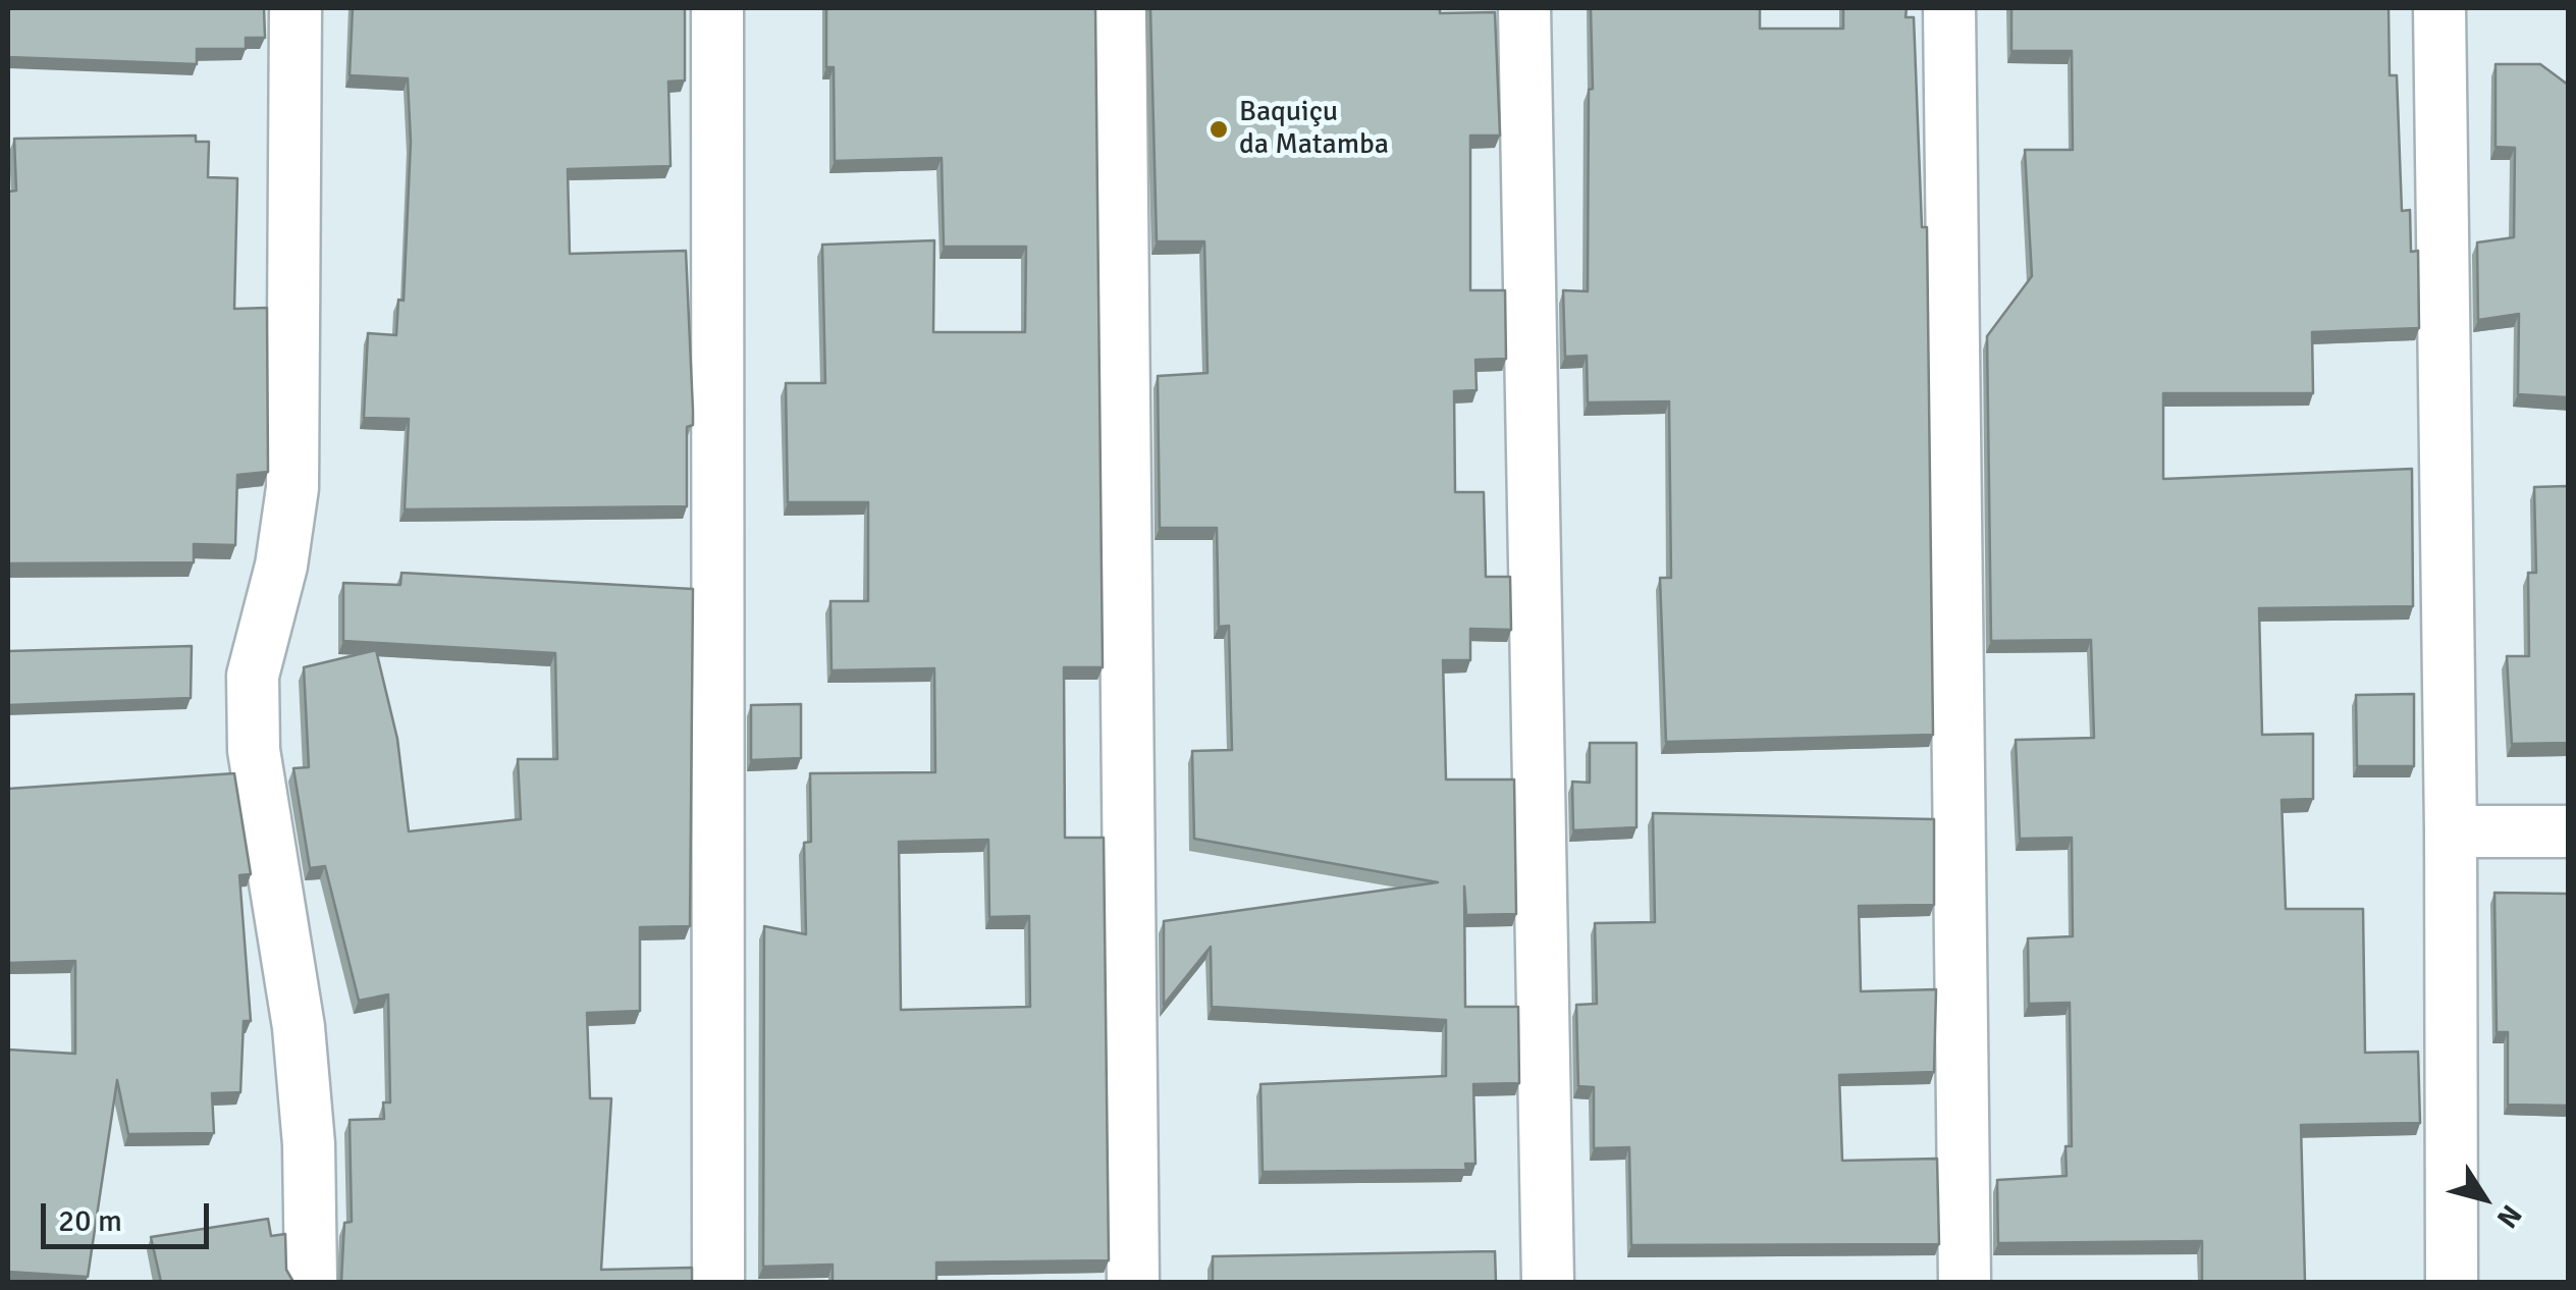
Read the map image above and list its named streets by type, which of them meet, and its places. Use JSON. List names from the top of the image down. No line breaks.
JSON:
{"places":["Baquiçu da Matamba"],"scale_bar":"20 m","north":"bottom right"}
